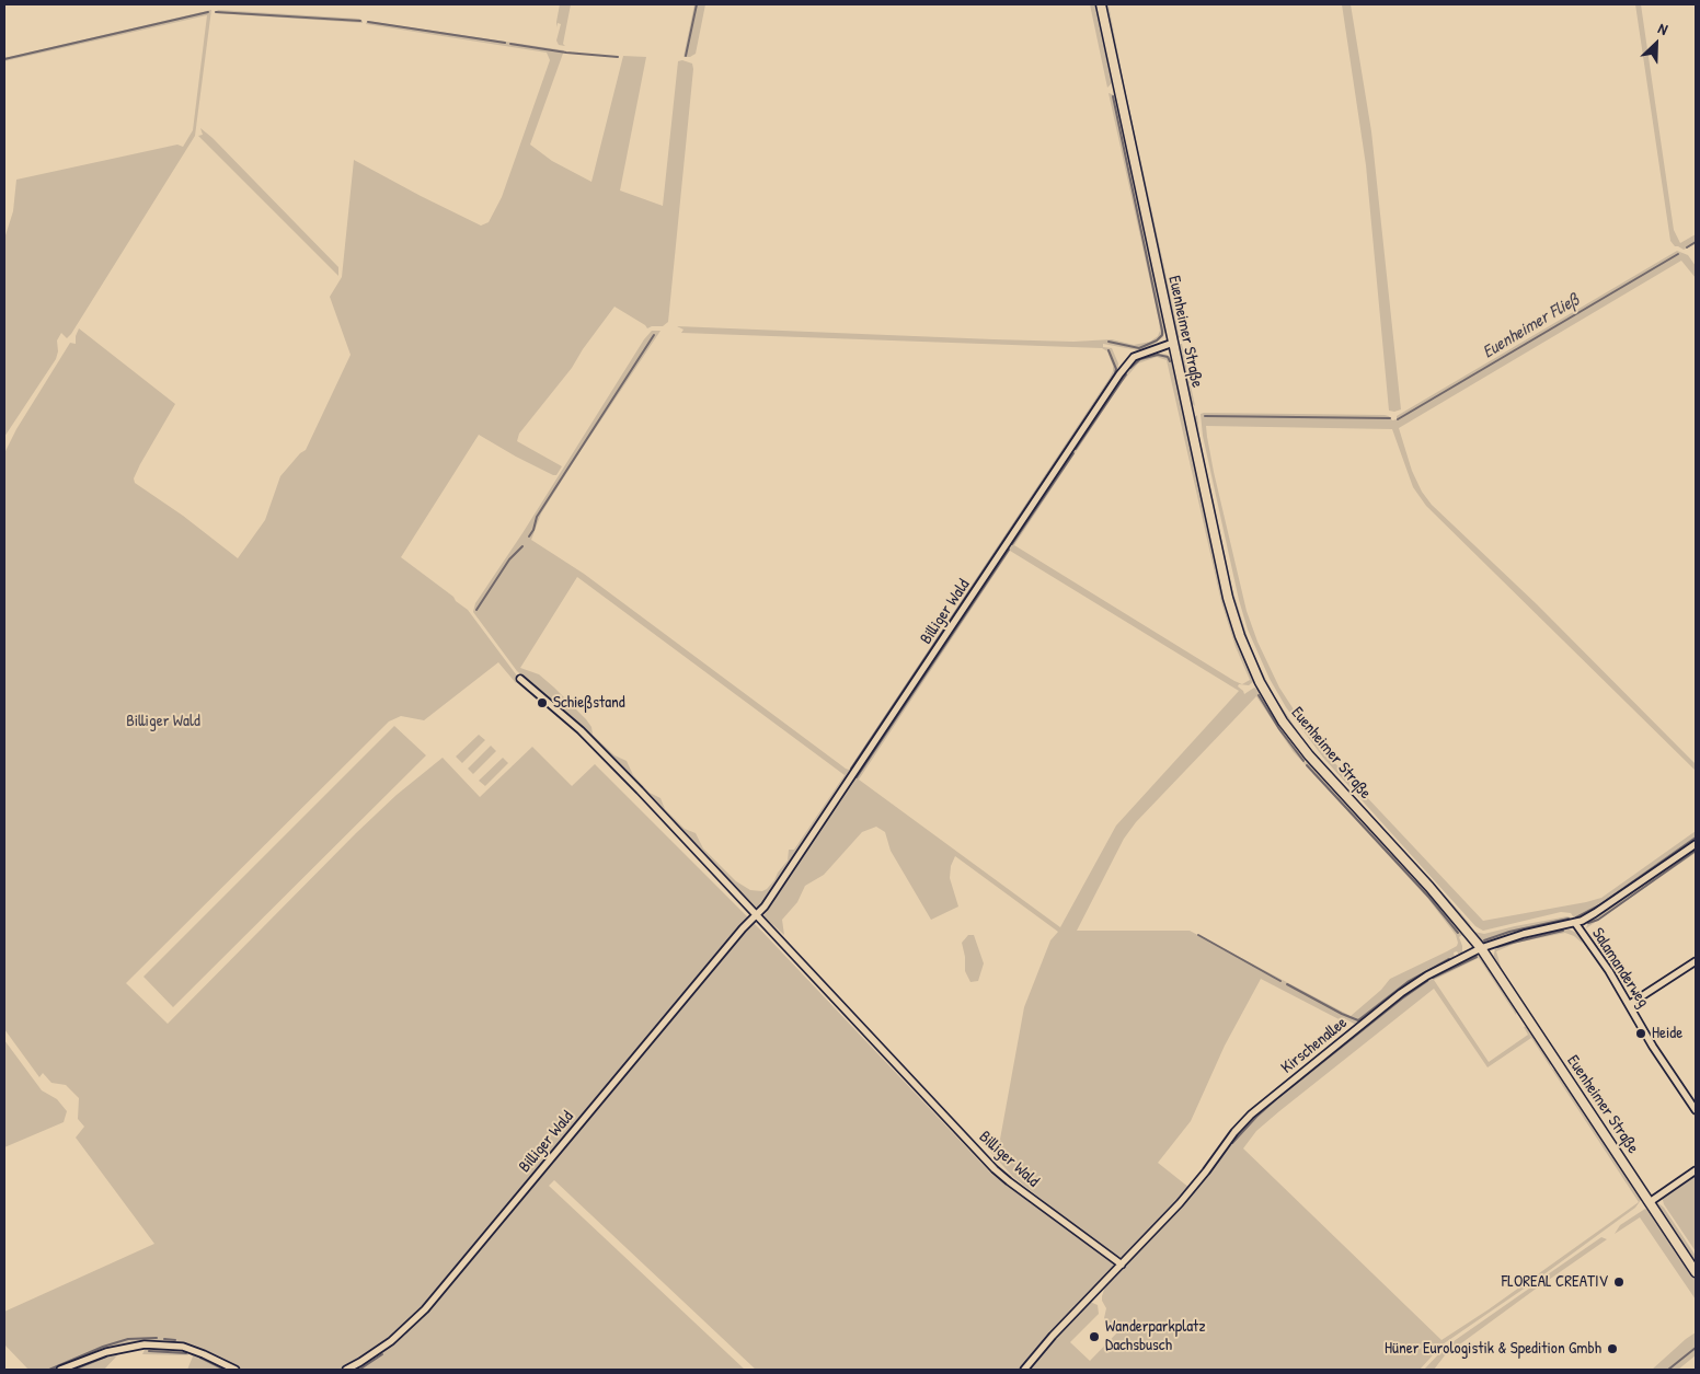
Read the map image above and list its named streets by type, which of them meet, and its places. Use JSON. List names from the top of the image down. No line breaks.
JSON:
{"streets":{"main road":["Euenheimer Straße"],"street":["Billiger Wald","Salamanderweg","Kirschenallee"]},"crossings":[["Euenheimer Straße","Billiger Wald"],["Euenheimer Straße","Kirschenallee"],["Billiger Wald","Kirschenallee"],["Salamanderweg","Kirschenallee"]],"water":["Euenheimer Fließ"],"parks":["Billiger Wald"],"places":["Schießstand","Heide","FLOREAL CREATIV","Wanderparkplatz Dachsbusch","Hüner Eurologistik & Spedition Gmbh"],"north":"top right"}
